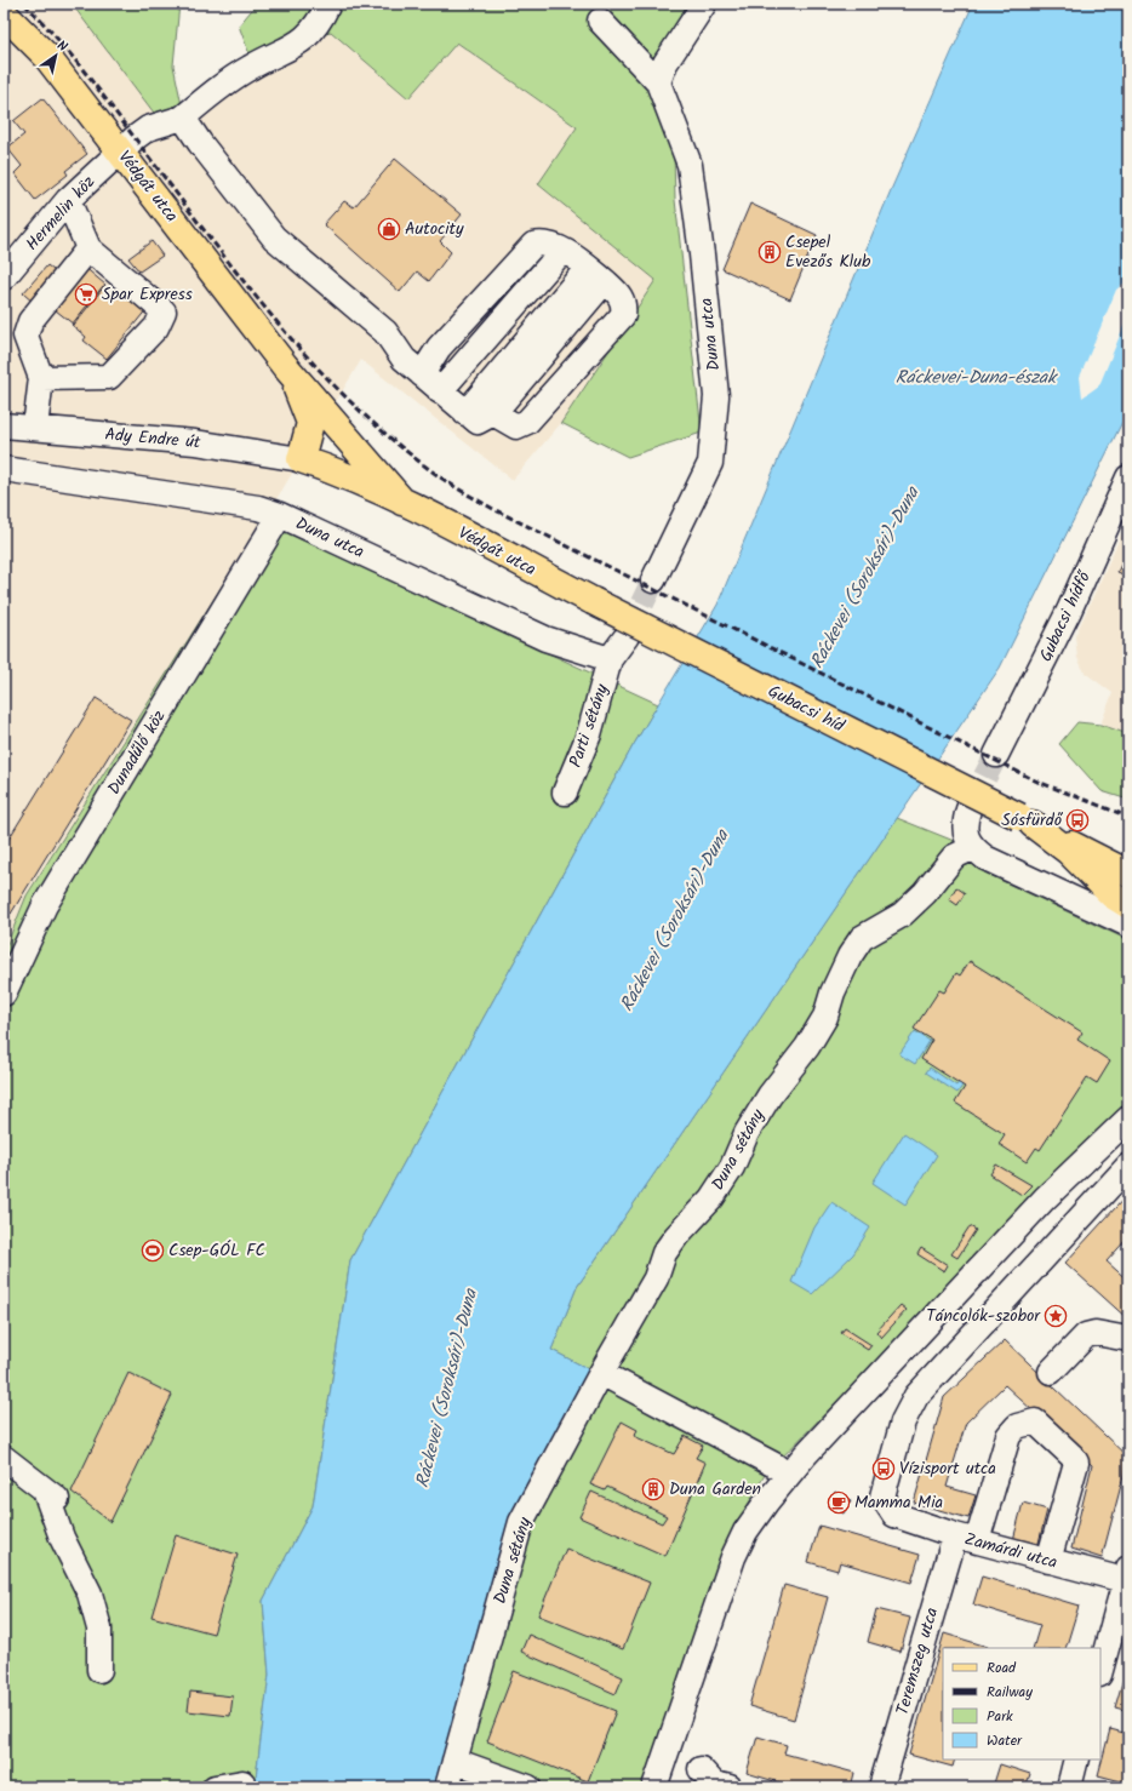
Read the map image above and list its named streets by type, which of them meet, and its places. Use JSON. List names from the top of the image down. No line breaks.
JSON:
{"streets":{"main road":["Védgát utca","Gubacsi híd"],"street":["Hermelin köz","Duna utca","Ady Endre út","Gubacsi hídfő","Parti sétány","Dunadűlő köz","Duna sétány","Zamárdi utca","Teremszeg utca"]},"crossings":[["Védgát utca","Hermelin köz"],["Védgát utca","Ady Endre út"],["Védgát utca","Gubacsi híd"],["Duna utca","Parti sétány"],["Duna utca","Dunadűlő köz"],["Zamárdi utca","Teremszeg utca"]],"water":["Ráckevei-Duna-észak","Ráckevei (Soroksári)-Duna"],"places":{"shop":["Autocity"],"building":["Csepel Evezős Klub","Duna Garden"],"supermarket":["Spar Express"],"bus stop":["Sósfürdő","Vízisport utca"],"sports":["Csep-GÓL FC"],"place":["Táncolók-szobor"],"cafe":["Mamma Mia"]},"legend":["Road","Railway","Park","Water"],"north":"top right"}
